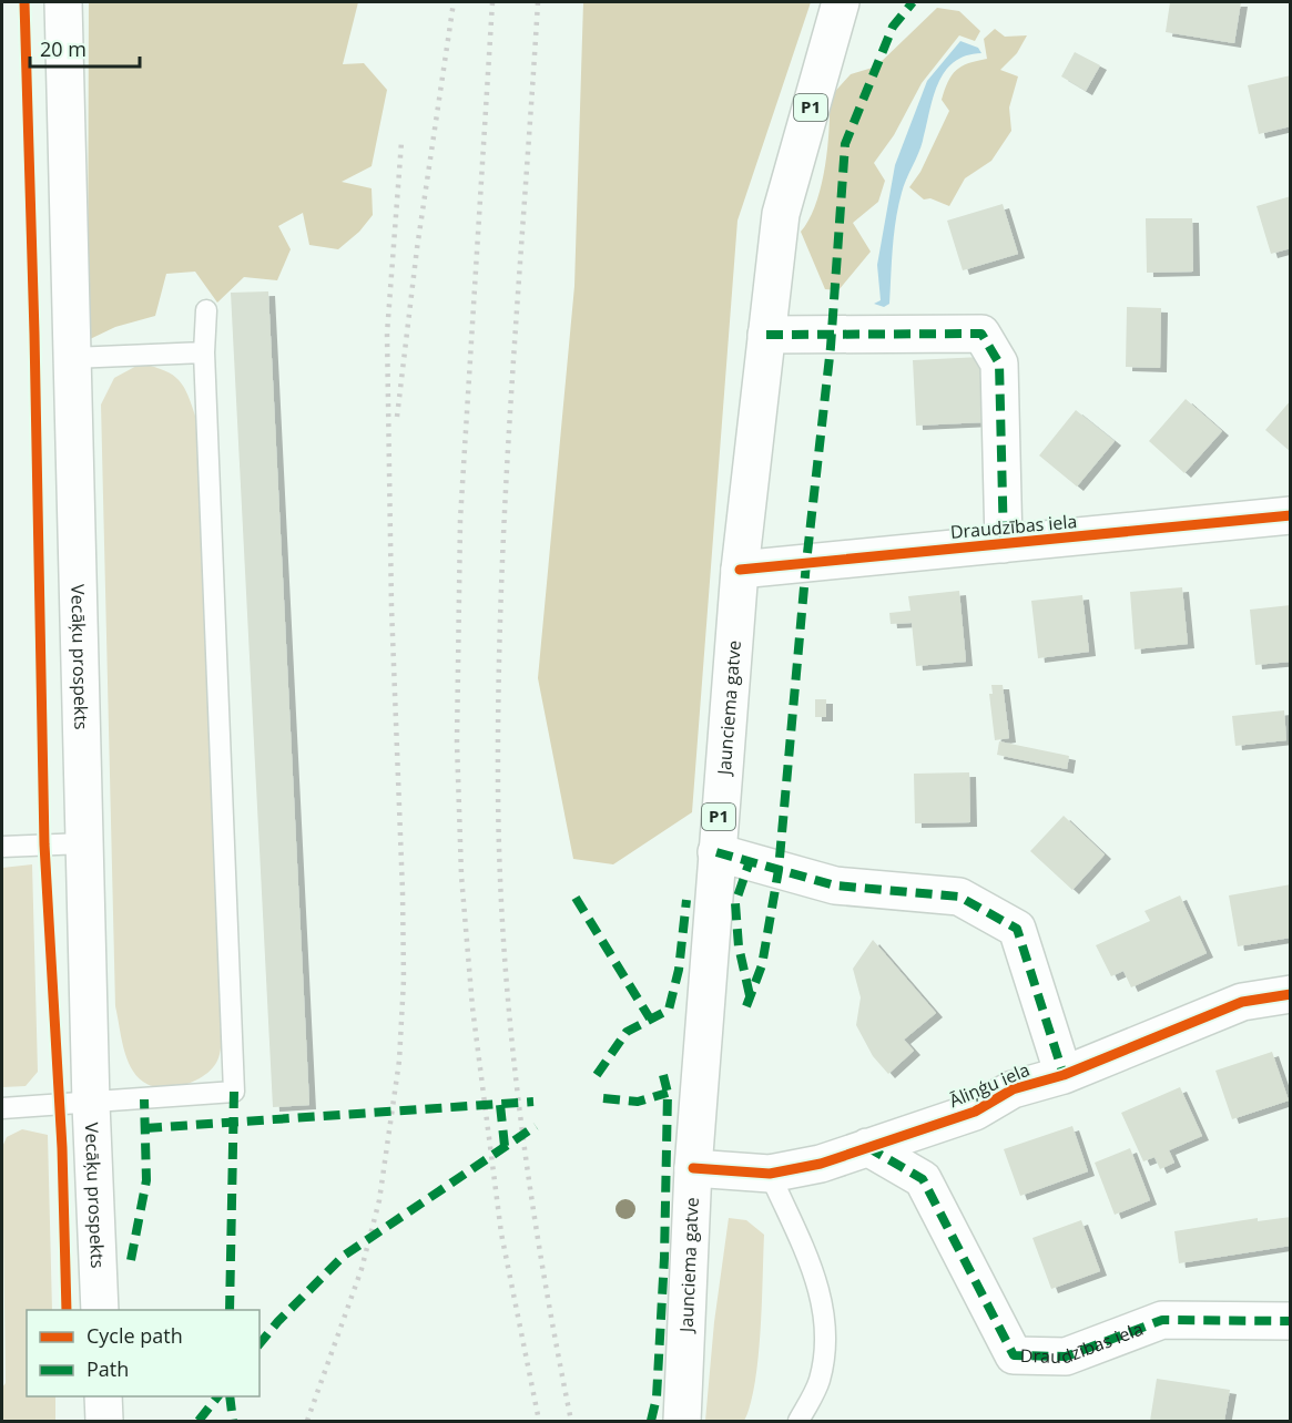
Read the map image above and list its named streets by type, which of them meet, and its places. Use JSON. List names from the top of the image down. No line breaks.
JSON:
{"streets":{"main road":["P1","Draudzības iela","Vecāķu prospekts","Jaunciema gatve","Āliņģu iela"]},"crossings":[["Draudzības iela","Jaunciema gatve"],["Draudzības iela","Āliņģu iela"],["Jaunciema gatve","Āliņģu iela"]],"legend":["Cycle path","Path"],"scale_bar":"20 m"}
